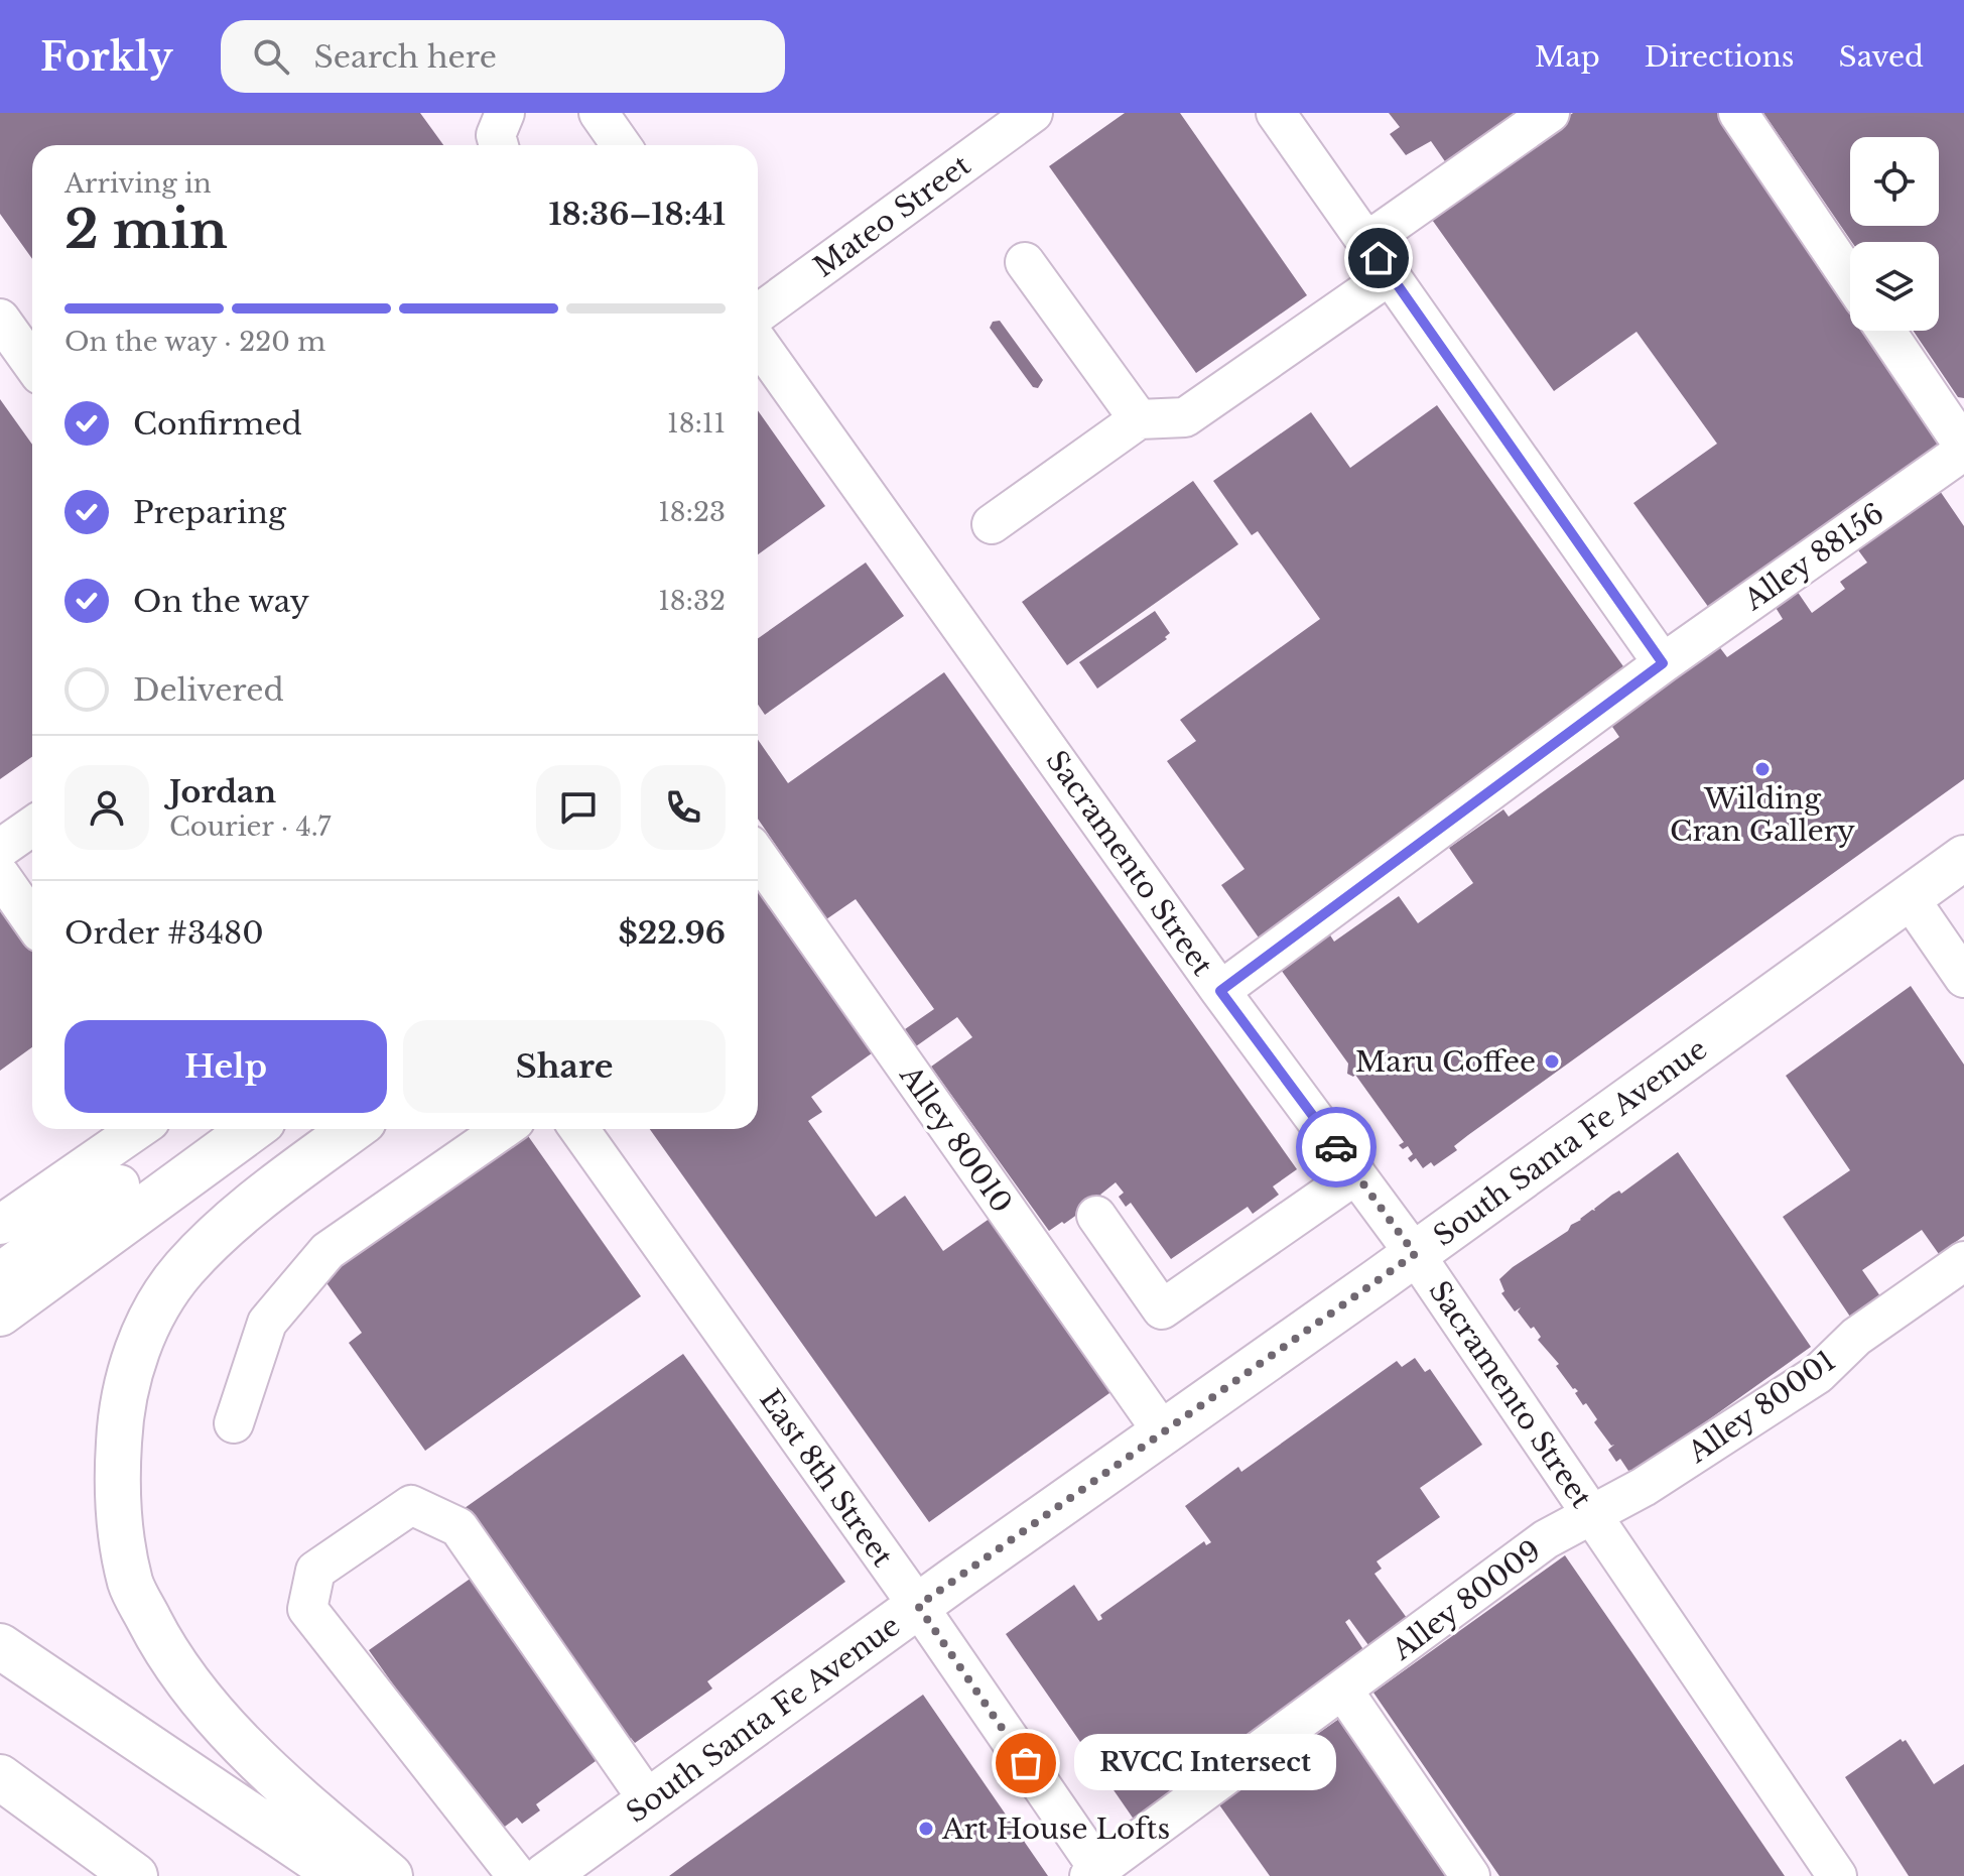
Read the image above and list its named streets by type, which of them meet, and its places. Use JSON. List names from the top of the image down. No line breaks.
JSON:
{"streets":{"main road":["South Santa Fe Avenue"],"street":["Mateo Street","Alley 88156","Sacramento Street","Alley 80010","Alley 80001","East 8th Street","Alley 80009"]},"crossings":[["Alley 88156","Sacramento Street"],["Sacramento Street","South Santa Fe Avenue"],["Sacramento Street","Alley 80001"],["Sacramento Street","Alley 80009"],["Alley 80010","South Santa Fe Avenue"],["South Santa Fe Avenue","East 8th Street"],["Alley 80001","Alley 80009"],["East 8th Street","Alley 80009"]],"places":["Wilding Cran Gallery","Maru Coffee","RVCC Intersect","Art House Lofts"],"page":{"header":"Forkly","search":"Search here","nav":["Map","Directions","Saved"],"heading":["2 min","Arriving in","18:36–18:41"],"panel":["Jordan","Courier · 4.7","Order #3480","$22.96"],"bar":"On the way · 220 m","list":[["Confirmed","18:11"],["Preparing","18:23"],["On the way","18:32"],"Delivered"],"buttons":["Help","Share"],"bubble":"RVCC Intersect"}}
